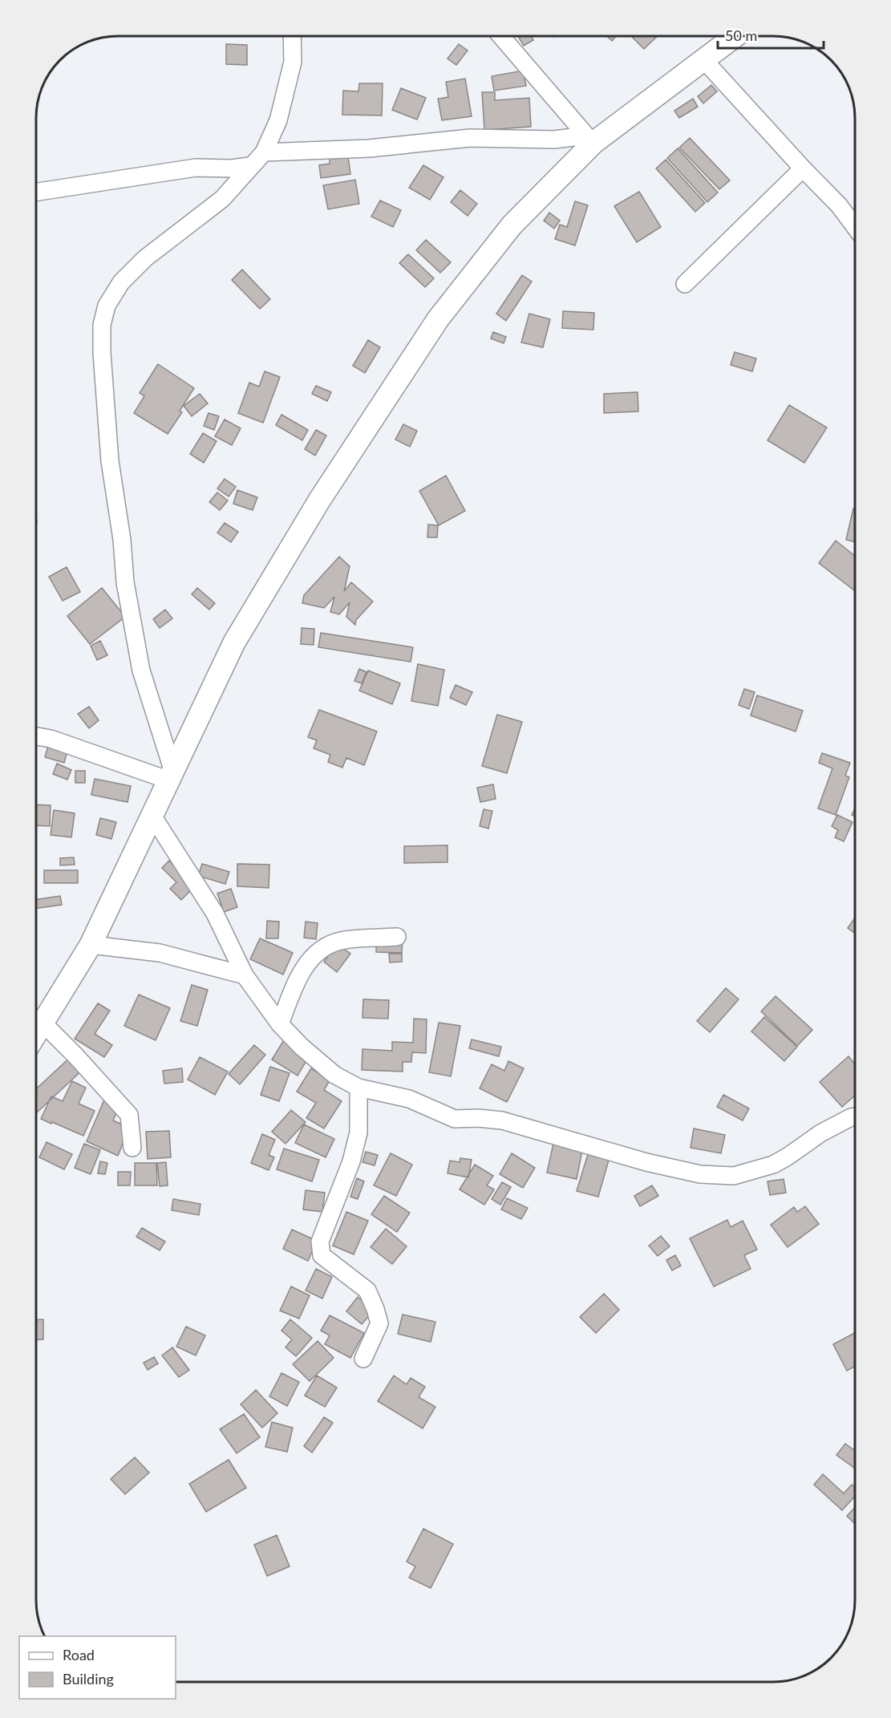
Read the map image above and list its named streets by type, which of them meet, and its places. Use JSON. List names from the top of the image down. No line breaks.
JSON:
{"legend":["Road","Building"],"scale_bar":"50 m"}
